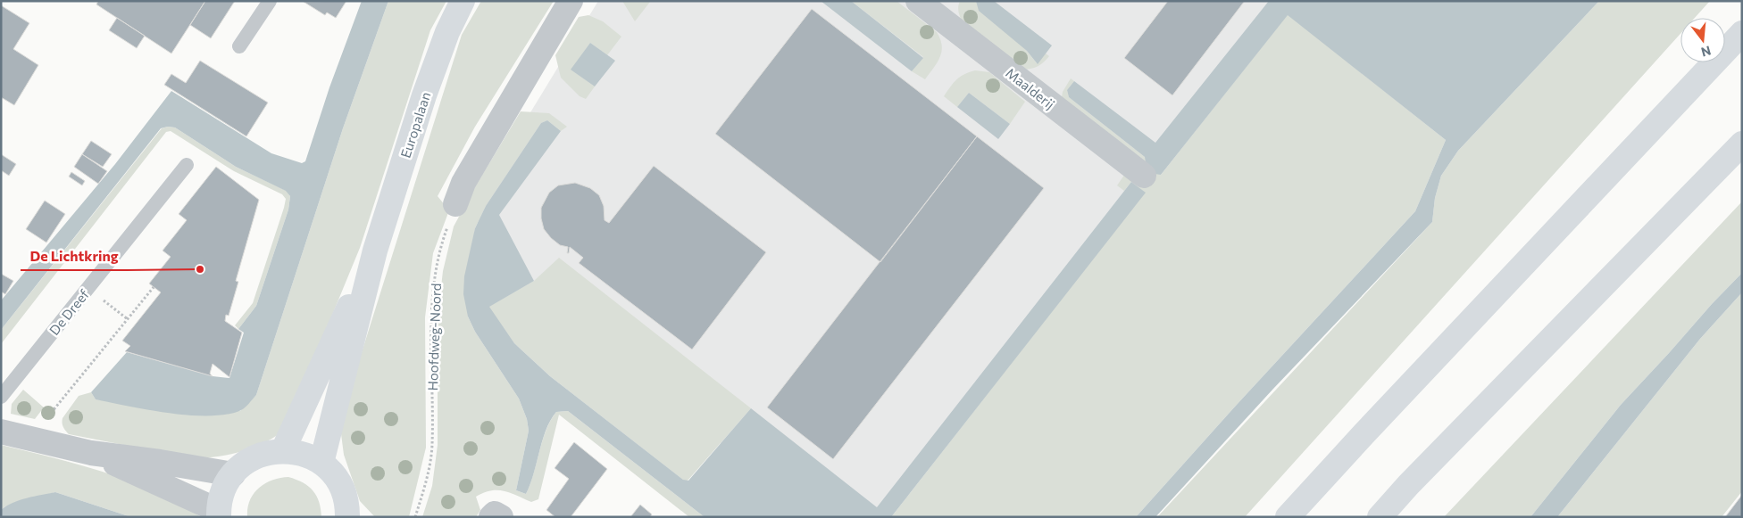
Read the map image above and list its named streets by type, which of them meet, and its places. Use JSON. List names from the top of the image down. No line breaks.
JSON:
{"streets":{"main road":["Europalaan"],"street":["Maalderij"],"lane":["De Dreef"],"path":["Hoofdweg-Noord"]},"places":["De Lichtkring"],"north":"bottom"}
